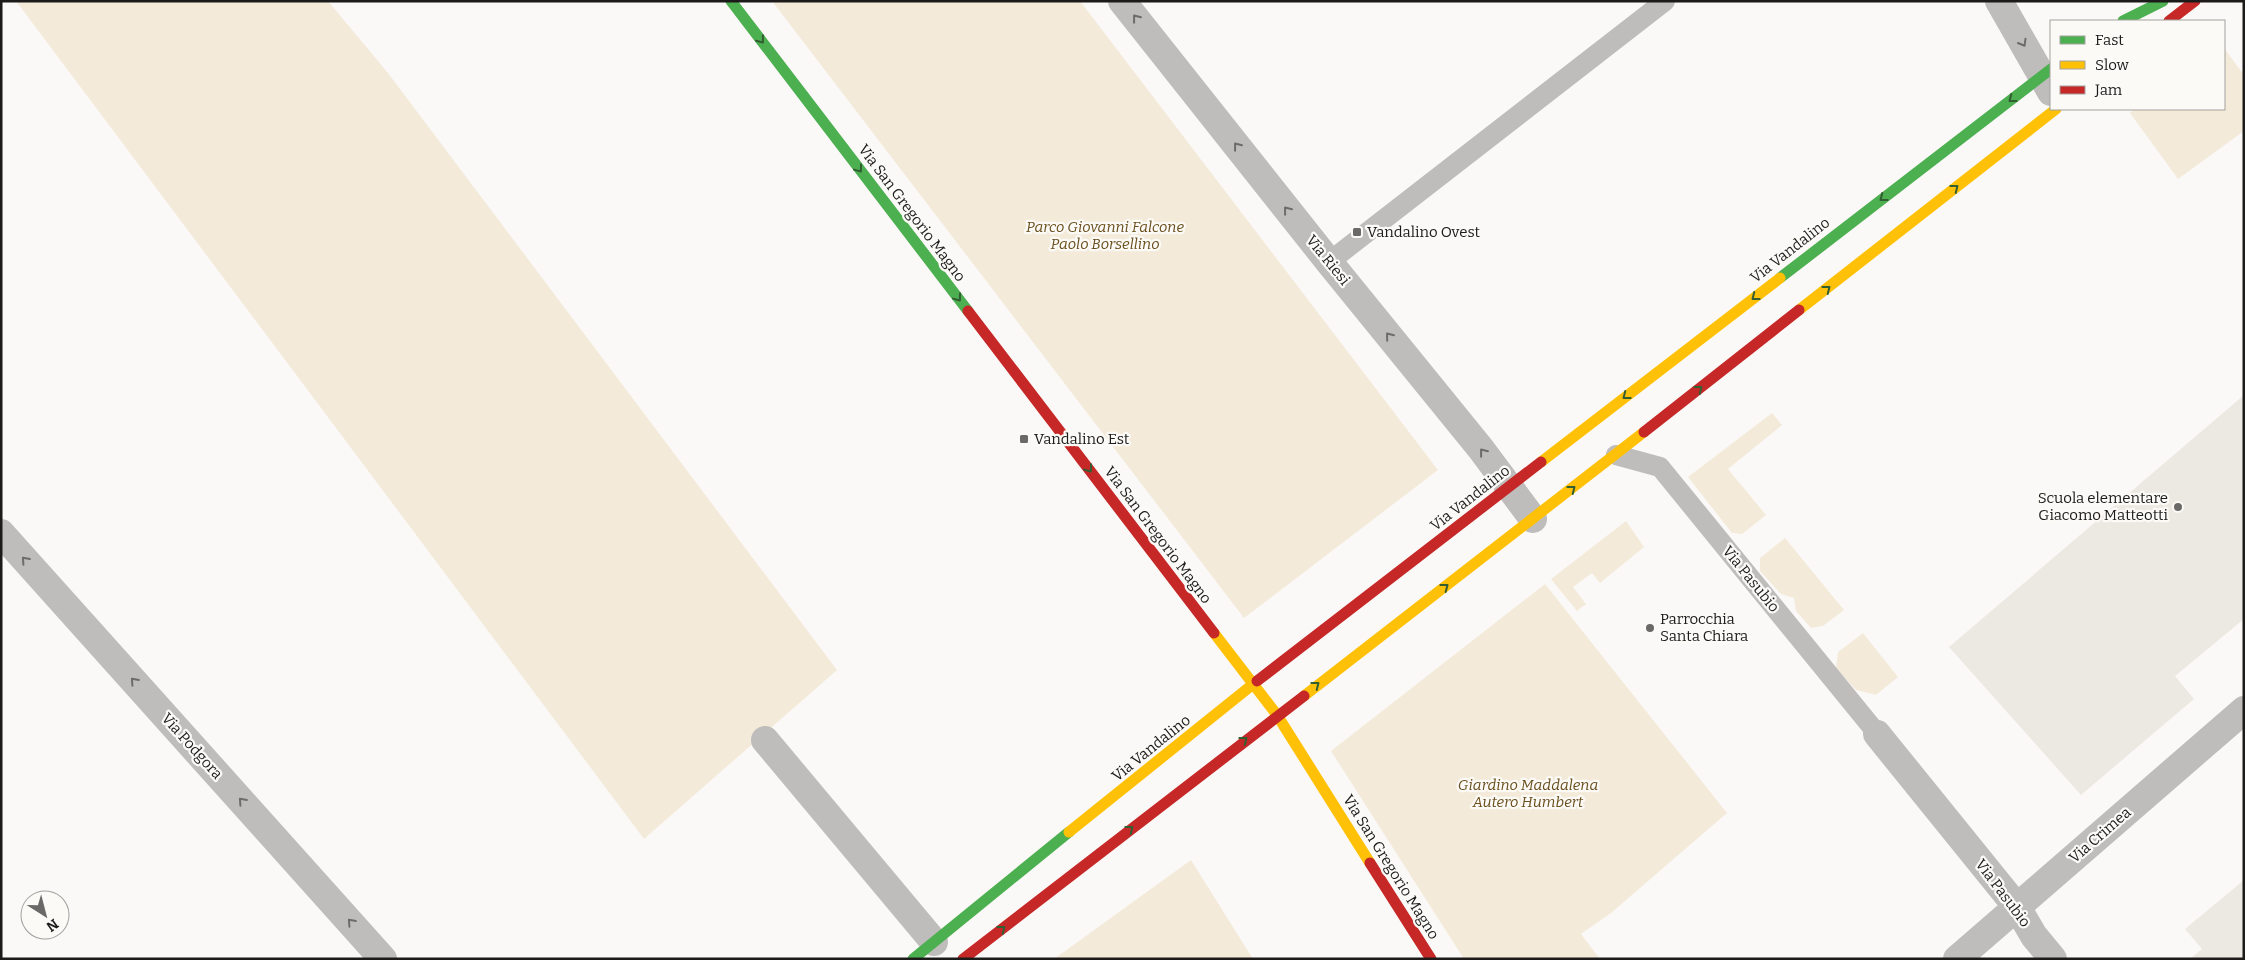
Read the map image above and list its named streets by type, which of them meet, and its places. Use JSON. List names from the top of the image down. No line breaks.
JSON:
{"streets":{"street":["Via San Gregorio Magno","Via Vandalino","Via Riesi","Via Pasubio","Via Podgora","Via Crimea"]},"crossings":[["Via San Gregorio Magno","Via Vandalino"],["Via Vandalino","Via Riesi"],["Via Pasubio","Via Crimea"]],"one_way":["Via San Gregorio Magno","Via Riesi","Via Podgora"],"parks":["Parco Giovanni Falcone Paolo Borsellino","Giardino Maddalena Autero Humbert"],"places":{"transit":["Vandalino Ovest","Vandalino Est"],"other":["Scuola elementare Giacomo Matteotti","Parrocchia Santa Chiara"]},"legend":["Fast","Slow","Jam"],"north":"bottom right"}
